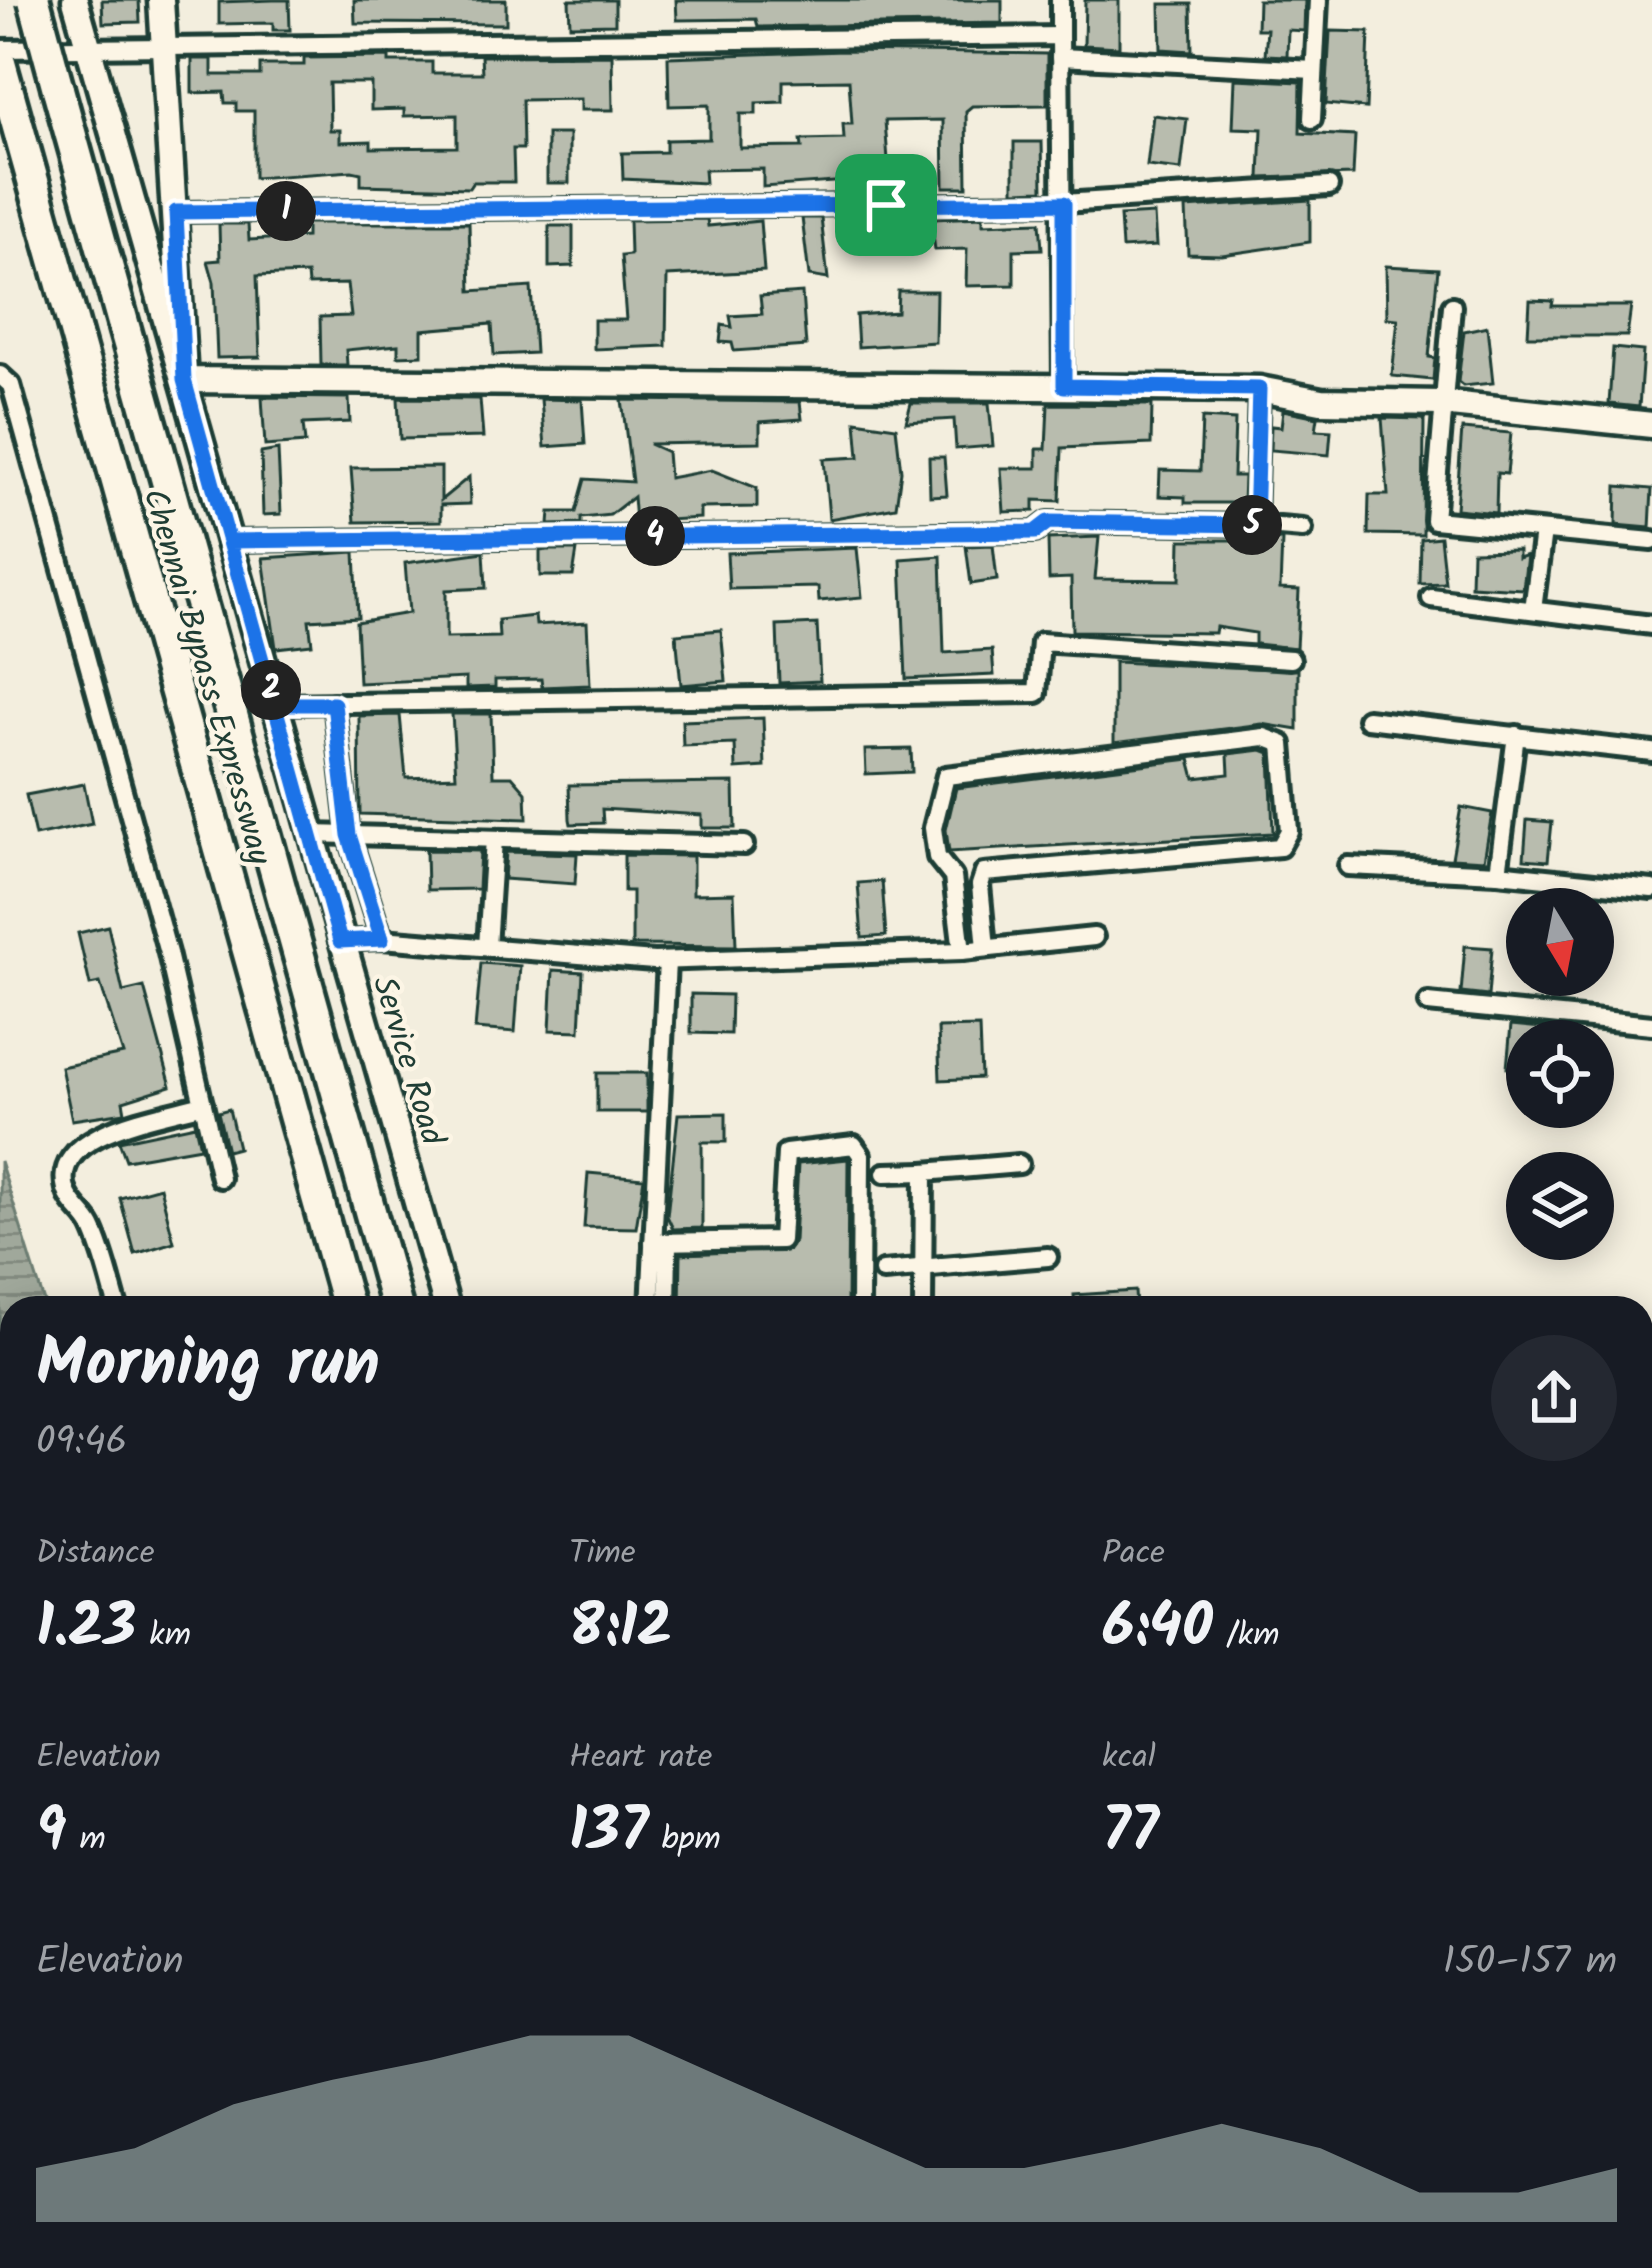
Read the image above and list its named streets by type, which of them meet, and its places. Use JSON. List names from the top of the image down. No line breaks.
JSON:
{"streets":{"highway":["Chennai Bypass Expressway"],"street":["Service Road"]},"north":"bottom","page":{"pins":["1","5","4","2"],"heading":["Morning run","09:46"],"stats":[["Distance","1.23 km"],["Time","8:12"],["Pace","6:40 /km"],["Elevation","9 m"],["Heart rate","137 bpm"],["kcal","77"]],"chart":["Elevation","150–157 m"]}}
